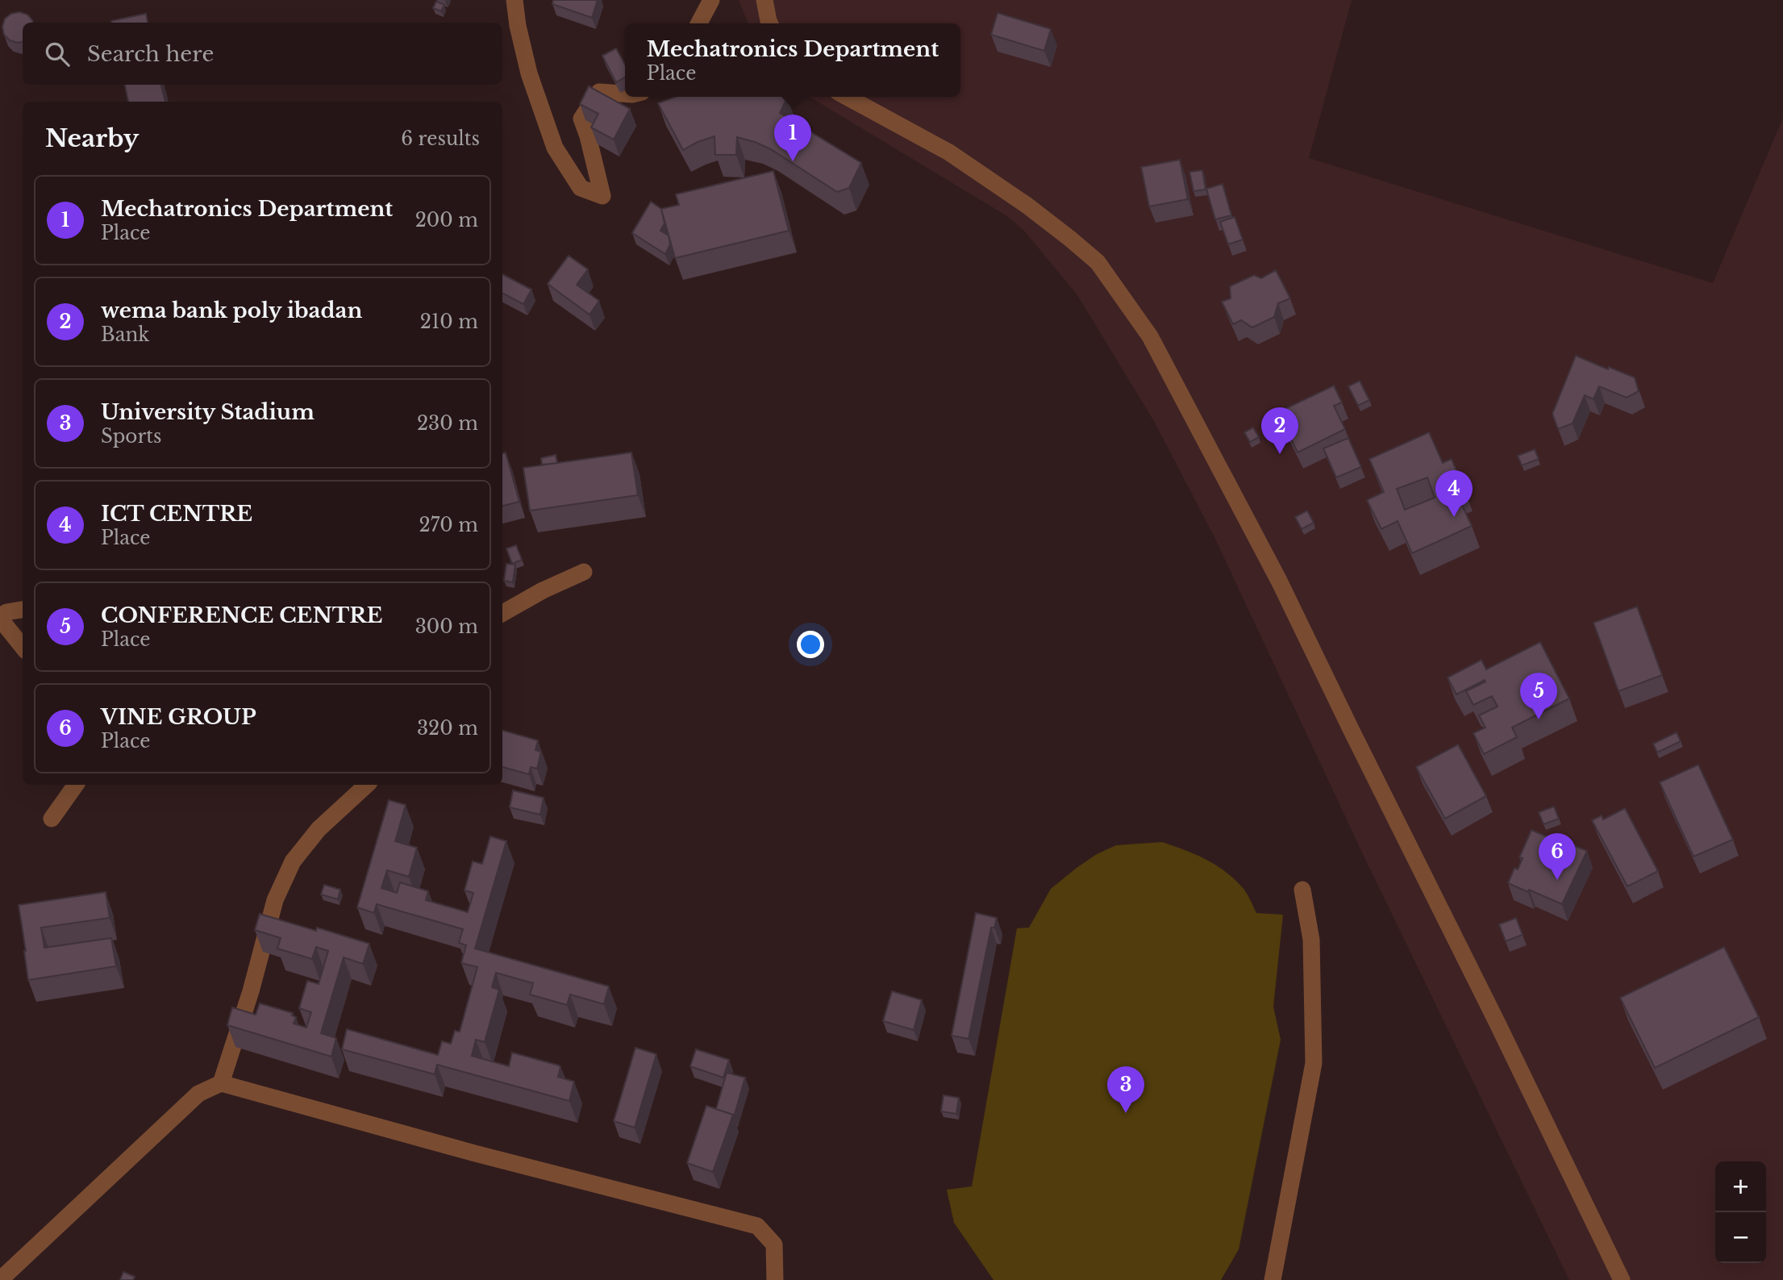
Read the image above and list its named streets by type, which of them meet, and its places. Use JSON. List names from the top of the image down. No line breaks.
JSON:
{"page":{"search":"Search here","popup":["Mechatronics Department","Place"],"heading":["Nearby","6 results"],"pins":["1","2","4","5","6","3"],"list":[{"mark":"1","name":"Mechatronics Department","note":"Place","value":"200 m"},{"mark":"2","name":"wema bank poly ibadan","note":"Bank","value":"210 m"},{"mark":"3","name":"University Stadium","note":"Sports","value":"230 m"},{"mark":"4","name":"ICT CENTRE","note":"Place","value":"270 m"},{"mark":"5","name":"CONFERENCE CENTRE","note":"Place","value":"300 m"},{"mark":"6","name":"VINE GROUP","note":"Place","value":"320 m"}],"map_buttons":["+","−"]}}
